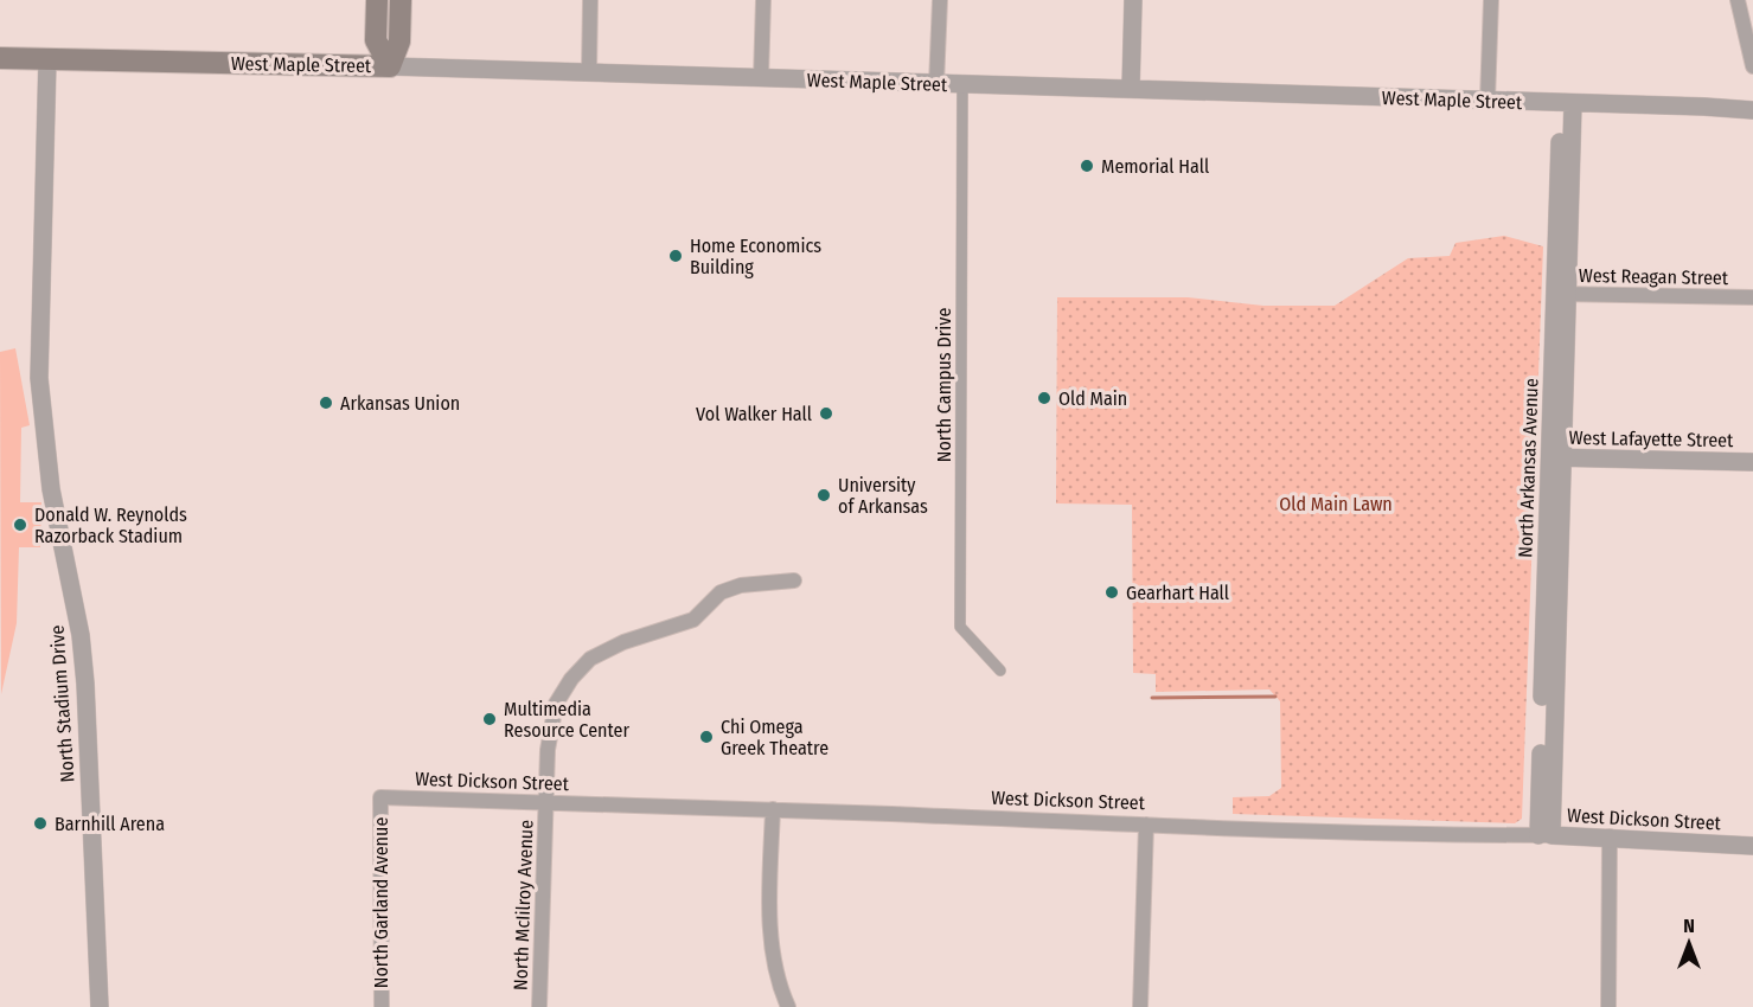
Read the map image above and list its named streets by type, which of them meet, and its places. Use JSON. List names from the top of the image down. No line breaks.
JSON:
{"streets":{"main road":["West Maple Street"],"street":["West Reagan Street","North Campus Drive","West Lafayette Street","North Arkansas Avenue","North Stadium Drive","West Dickson Street","North Garland Avenue","North McIilroy Avenue"]},"crossings":[["West Maple Street","North Campus Drive"],["West Maple Street","North Arkansas Avenue"],["West Maple Street","North Stadium Drive"],["West Reagan Street","North Arkansas Avenue"],["West Lafayette Street","North Arkansas Avenue"],["North Arkansas Avenue","West Dickson Street"],["West Dickson Street","North Garland Avenue"],["West Dickson Street","North McIilroy Avenue"]],"parks":["Old Main Lawn"],"places":["Memorial Hall","Home Economics Building","Old Main","Arkansas Union","Vol Walker Hall","University of Arkansas","Donald W. Reynolds Razorback Stadium","Gearhart Hall","Multimedia Resource Center","Chi Omega Greek Theatre","Barnhill Arena"],"north":"top"}
